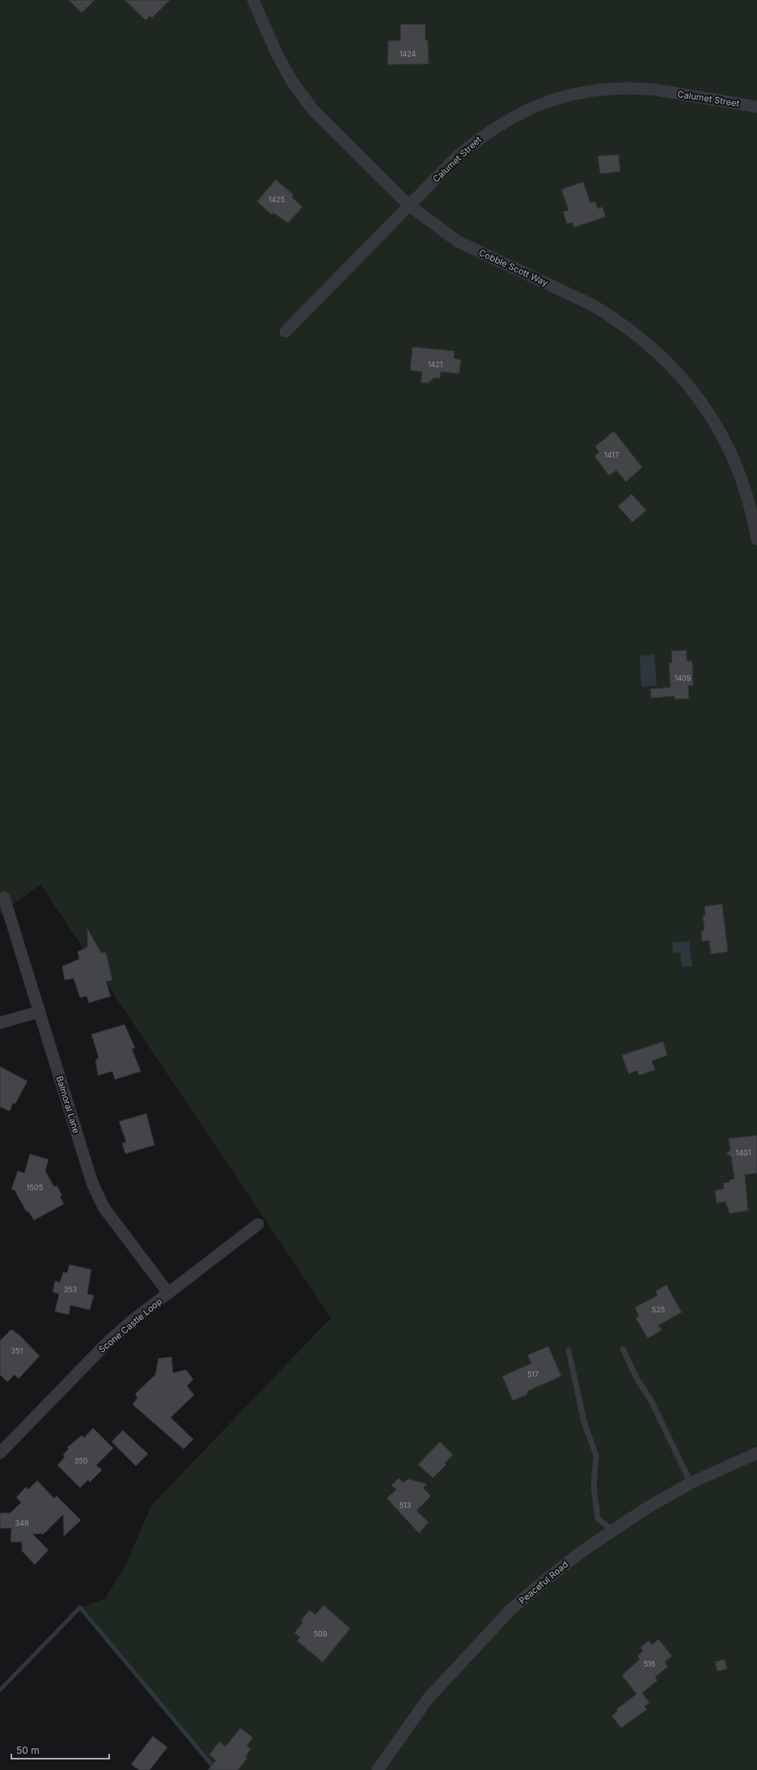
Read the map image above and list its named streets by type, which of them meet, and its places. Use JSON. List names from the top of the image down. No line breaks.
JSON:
{"streets":{"street":["Calumet Street","Cobble Scott Way","Balmoral Lane","Scone Castle Loop","Peaceful Road"]},"crossings":[["Calumet Street","Cobble Scott Way"],["Balmoral Lane","Scone Castle Loop"]],"house_numbers":["1424","1425","1421","1417","1409","1401","1505","353","525","351","517","350","513","348","509","516"],"scale_bar":"50 m"}
